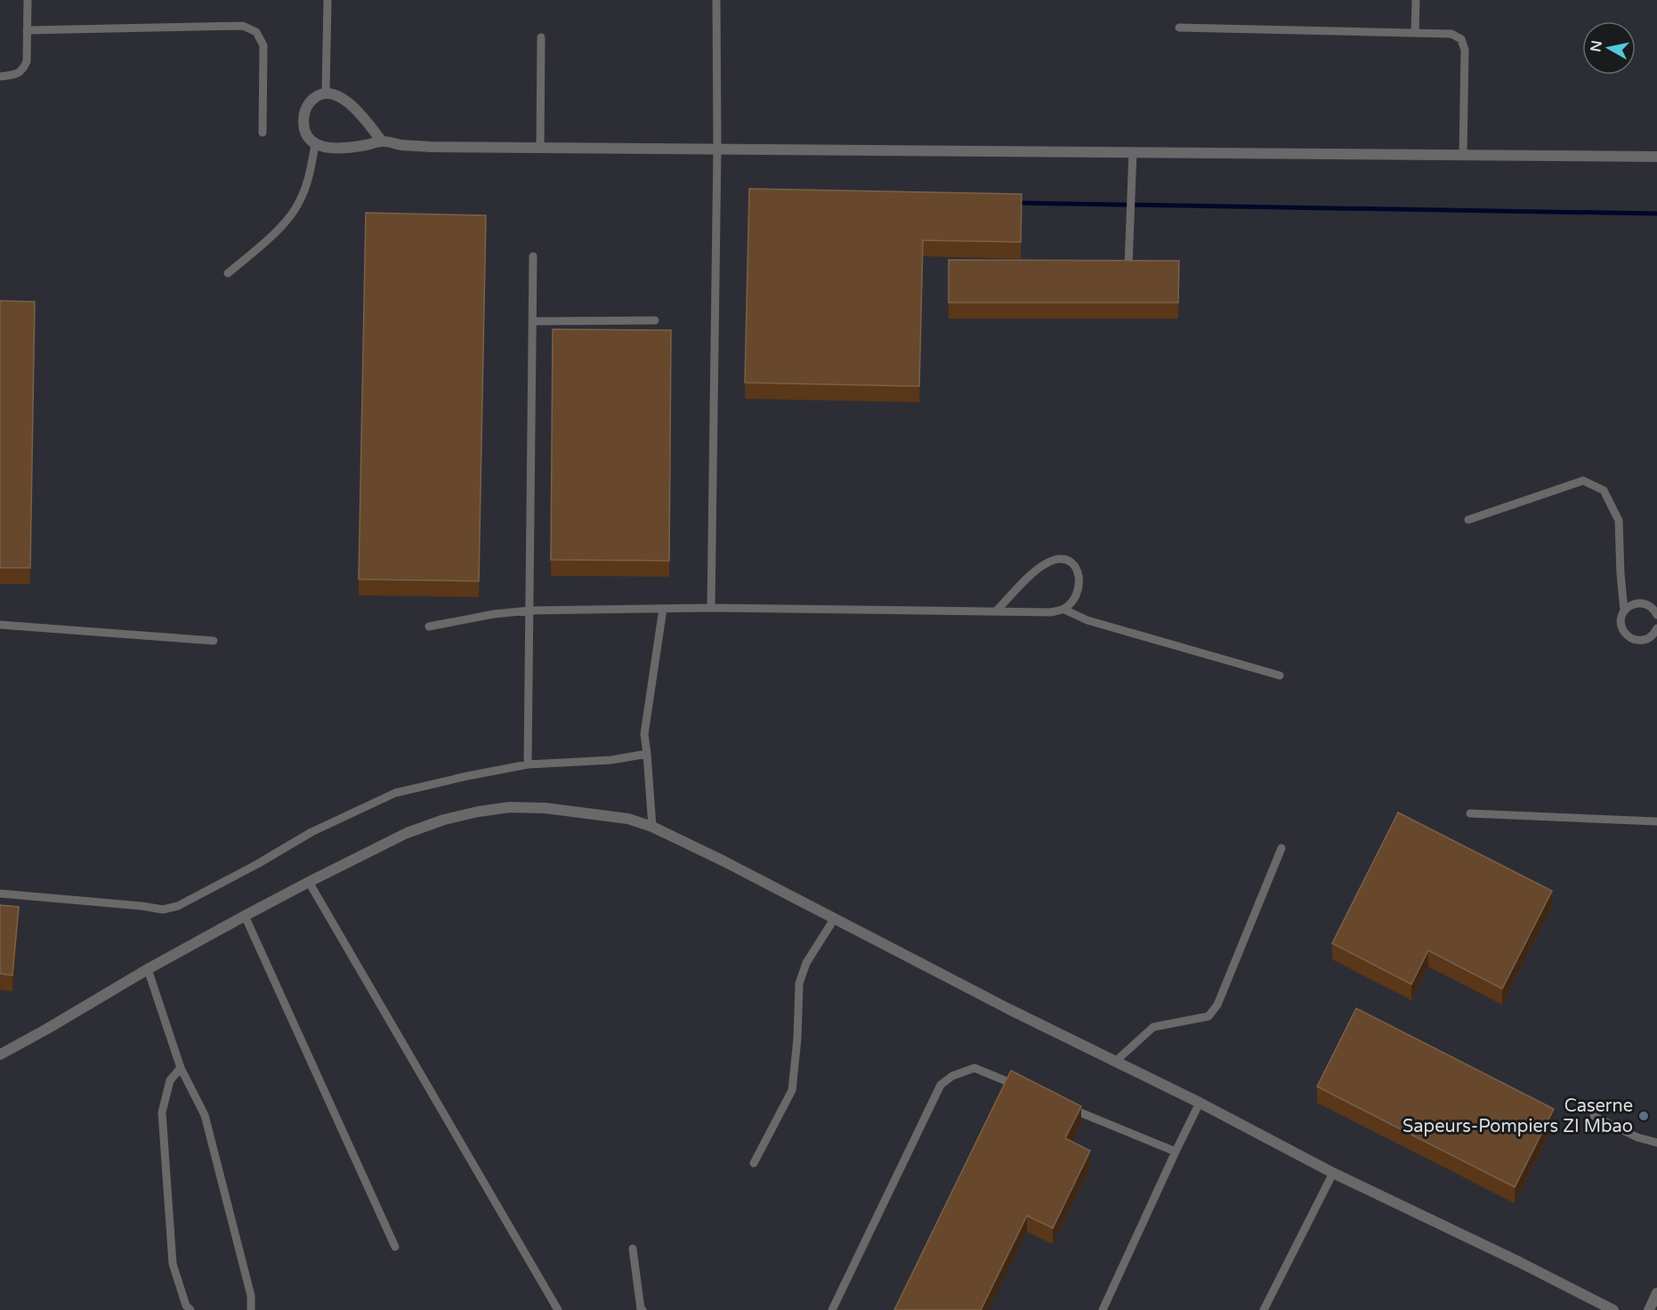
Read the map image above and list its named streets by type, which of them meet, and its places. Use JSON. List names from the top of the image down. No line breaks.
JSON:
{"places":["Caserne Sapeurs-Pompiers ZI Mbao"],"north":"left"}
